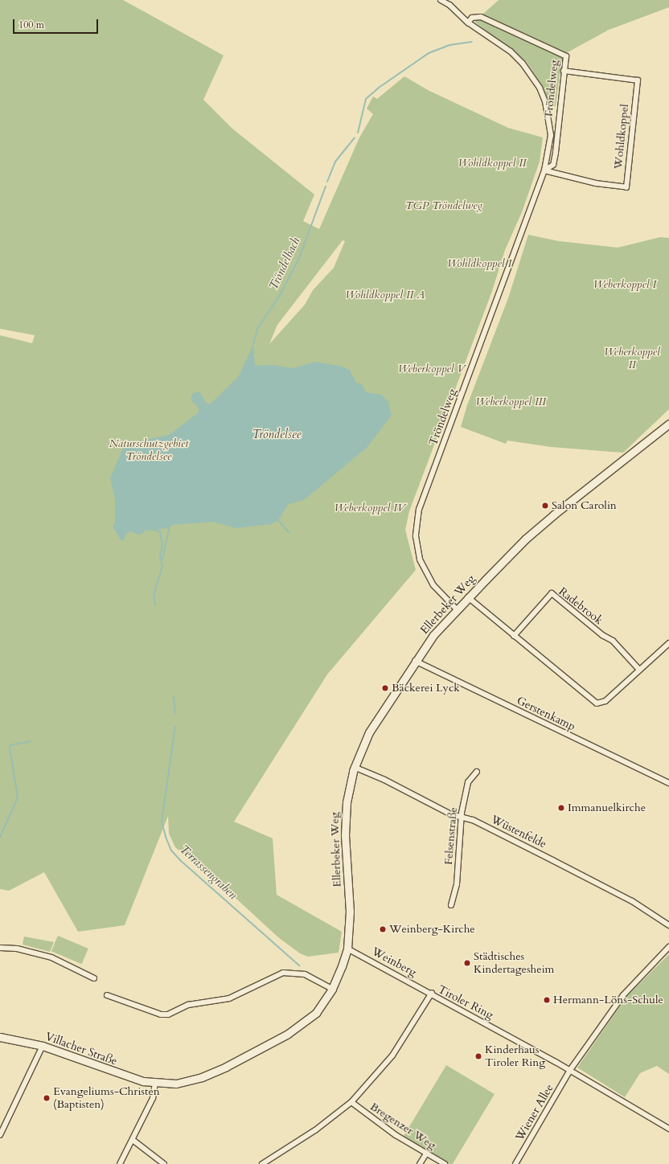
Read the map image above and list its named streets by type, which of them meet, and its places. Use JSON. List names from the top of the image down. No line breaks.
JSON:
{"streets":{"street":["Tröndelweg","Wohldkoppel","Ellerbeker Weg","Radebrook","Gerstenkamp","Wüstenfelde","Felsenstraße","Weinberg","Tiroler Ring","Villacher Straße","Wiener Allee","Bregenzer Weg"]},"crossings":[["Tröndelweg","Wohldkoppel"],["Tröndelweg","Ellerbeker Weg"],["Ellerbeker Weg","Gerstenkamp"],["Ellerbeker Weg","Wüstenfelde"],["Ellerbeker Weg","Weinberg"],["Ellerbeker Weg","Villacher Straße"],["Wüstenfelde","Felsenstraße"],["Weinberg","Tiroler Ring"],["Tiroler Ring","Wiener Allee"],["Tiroler Ring","Bregenzer Weg"]],"water":["Tröndelbach","Tröndelsee","Terrassengraben"],"parks":["Wohldkoppel II","TGP Tröndelweg","Wohldkoppel I","Weberkoppel I","Wohldkoppel II A","Weberkoppel II","Weberkoppel V","Weberkoppel III","Naturschutzgebiet Tröndelsee","Weberkoppel IV"],"places":["Salon Carolin","Bäckerei Lyck","Immanuelkirche","Weinberg-Kirche","Städtisches Kindertagesheim","Hermann-Löns-Schule","Kinderhaus Tiroler Ring","Evangeliums-Christen (Baptisten)"],"scale_bar":"100 m"}
